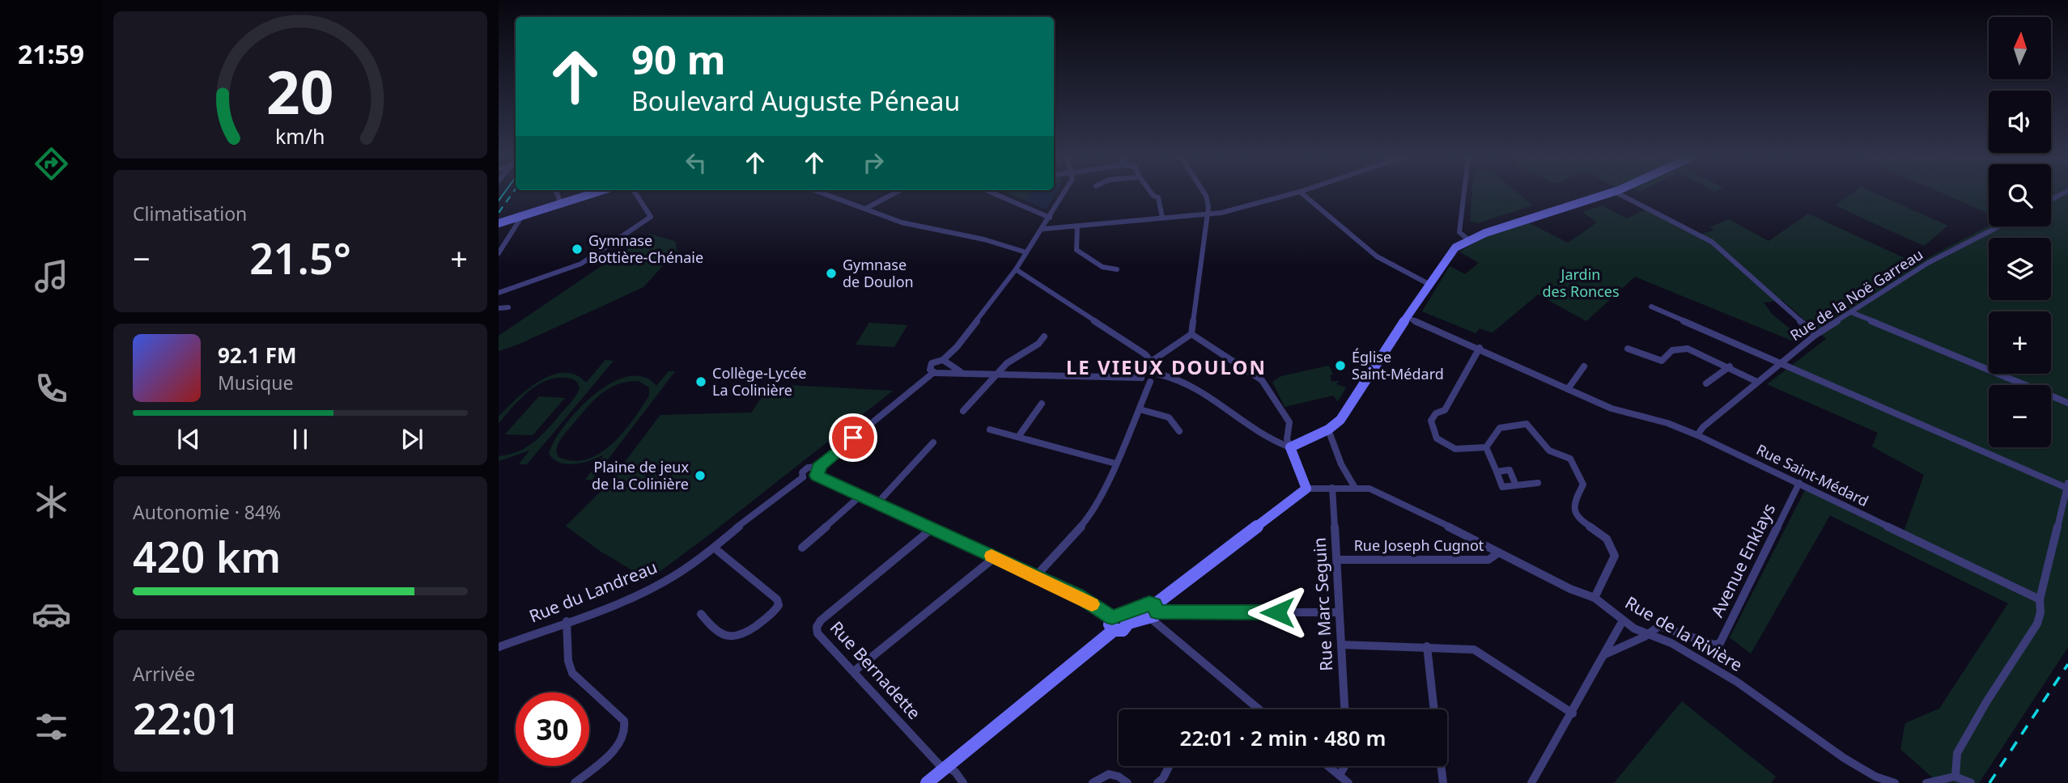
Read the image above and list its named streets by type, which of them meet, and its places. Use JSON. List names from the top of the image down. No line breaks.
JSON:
{"streets":{"street":["Rue de la Noë Garreau","Rue Saint-Médard","Rue Joseph Cugnot","Avenue Enklays","Rue du Landreau","Rue Marc Seguin","Rue de la Rivière","Rue Bernadette"]},"crossings":[["Rue de la Noë Garreau","Rue Saint-Médard"],["Rue Saint-Médard","Avenue Enklays"],["Rue Joseph Cugnot","Rue Marc Seguin"],["Rue Joseph Cugnot","Rue de la Rivière"],["Avenue Enklays","Rue de la Rivière"],["Rue Marc Seguin","Rue de la Rivière"]],"districts":["LE VIEUX DOULON"],"parks":["Jardin des Ronces"],"places":["Gymnase Bottière-Chénaie","Gymnase de Doulon","Église Saint-Médard","Collège-Lycée La Colinière","Plaine de jeux de la Colinière"],"north":"top","page":{"tabs":"21:59","map_buttons":["+","−"],"turn":["90 m","Boulevard Auguste Péneau"],"tile":["Climatisation",["Autonomie · 84%","420 km"],["Arrivée","22:01"]],"heat":["−","21.5°","+"],"song":["92.1 FM","Musique"],"limit":"30","trip":"22:01 · 2 min · 480 m","gauge":["20","km/h"]}}
